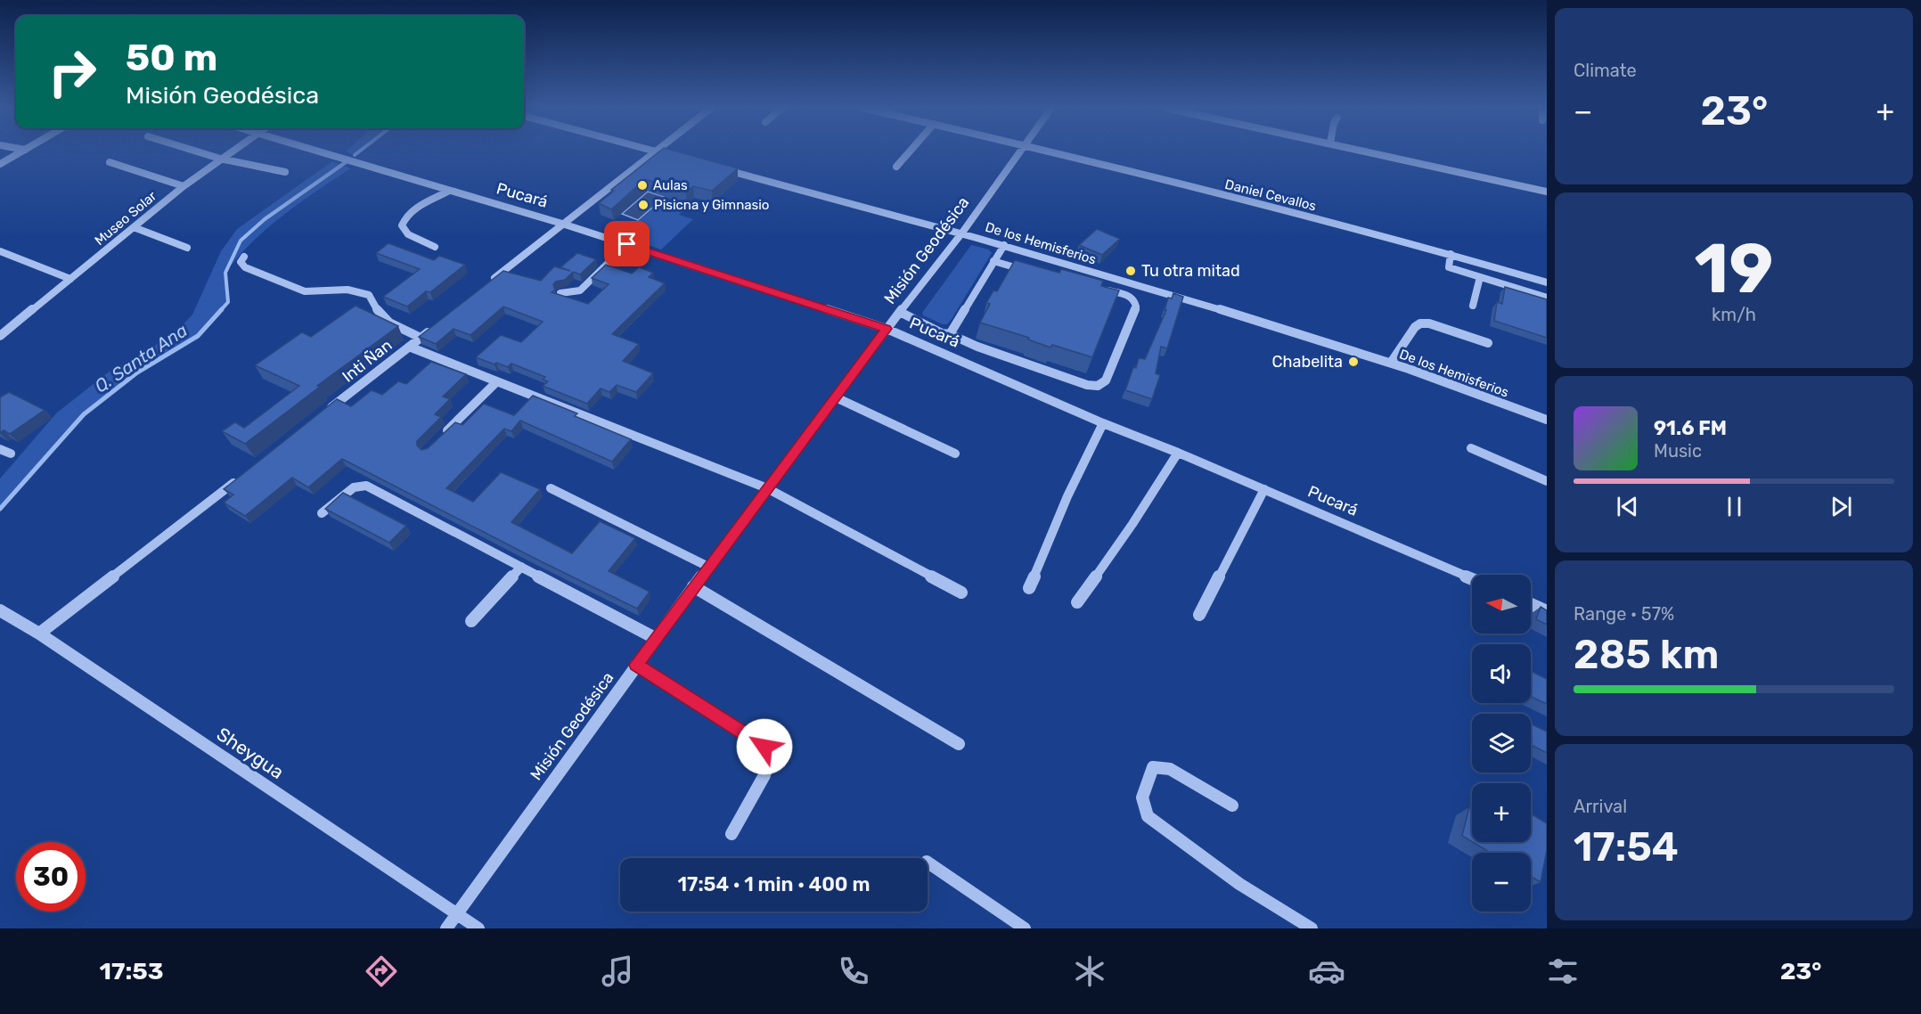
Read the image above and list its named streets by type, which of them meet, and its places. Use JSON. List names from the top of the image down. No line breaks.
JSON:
{"streets":{"street":["Pucará","Daniel Cevallos","Museo Solar","De los Hemisferios","Misión Geodésica","Inti Ñan","Sheygua"]},"crossings":[["Pucará","Misión Geodésica"],["De los Hemisferios","Misión Geodésica"],["Misión Geodésica","Sheygua"]],"water":["Q. Santa Ana"],"places":["Aulas","Pisicna y Gimnasio","Tu otra mitad","Chabelita"],"north":"left","page":{"tile":["Climate",["19","km/h"],["Range · 57%","285 km"],["Arrival","17:54"]],"turn":["50 m","Misión Geodésica"],"heat":["−","23°","+"],"song":["91.6 FM","Music"],"map_buttons":["+","−"],"limit":"30","trip":"17:54 · 1 min · 400 m","tabs":["17:53","23°"]}}
